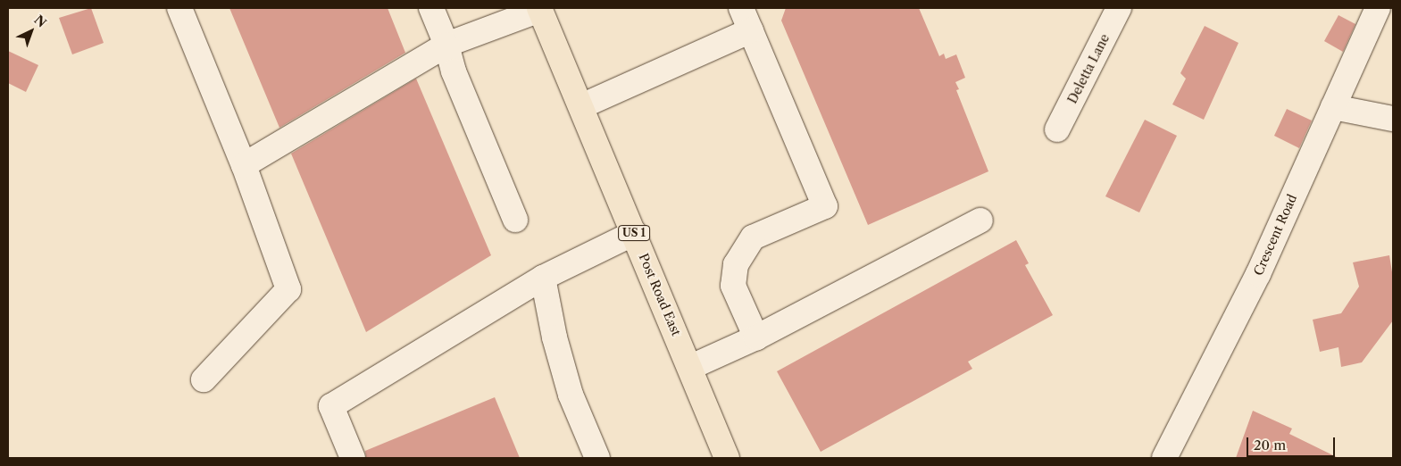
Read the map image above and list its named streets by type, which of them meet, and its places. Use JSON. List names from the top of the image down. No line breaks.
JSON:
{"streets":{"main road":["US 1","Post Road East"],"street":["Deletta Lane","Crescent Road"]},"scale_bar":"20 m","north":"top right"}
